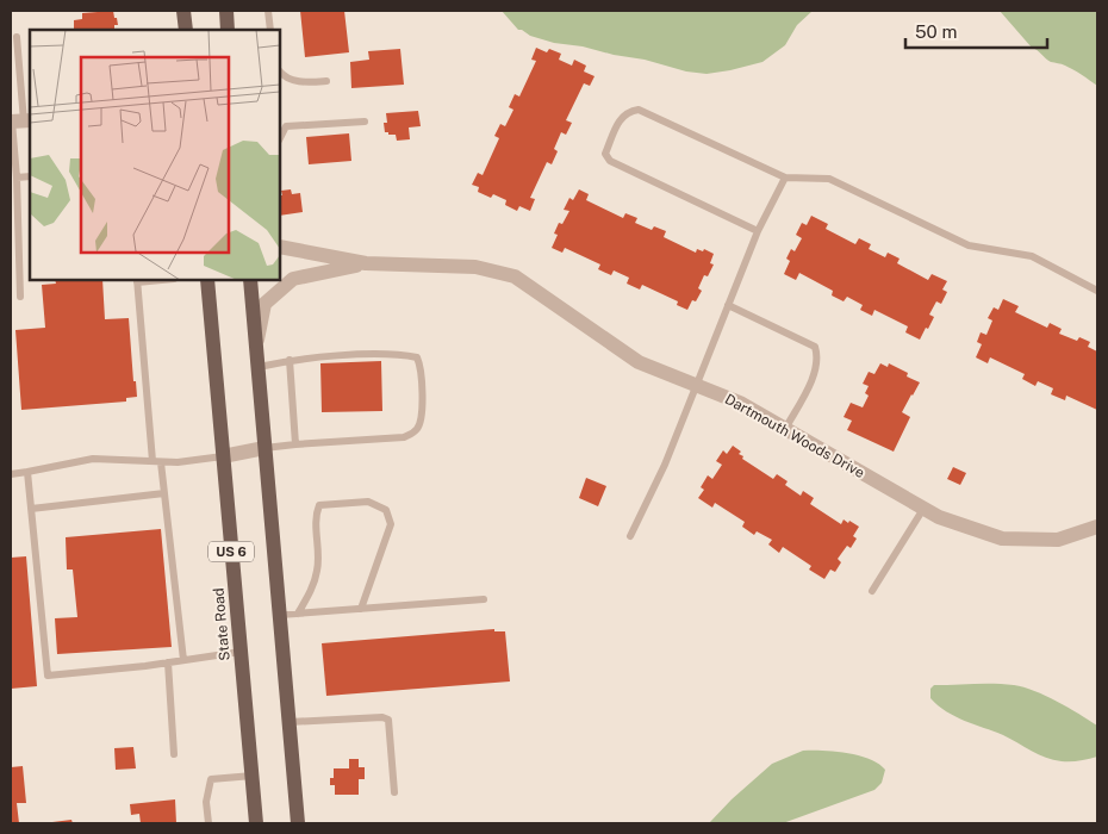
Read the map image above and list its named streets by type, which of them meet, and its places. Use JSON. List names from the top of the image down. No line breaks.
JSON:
{"streets":{"main road":["US 6","State Road"],"street":["Dartmouth Woods Drive"]},"crossings":[["Dartmouth Woods Drive","US 6"]],"scale_bar":"50 m"}
